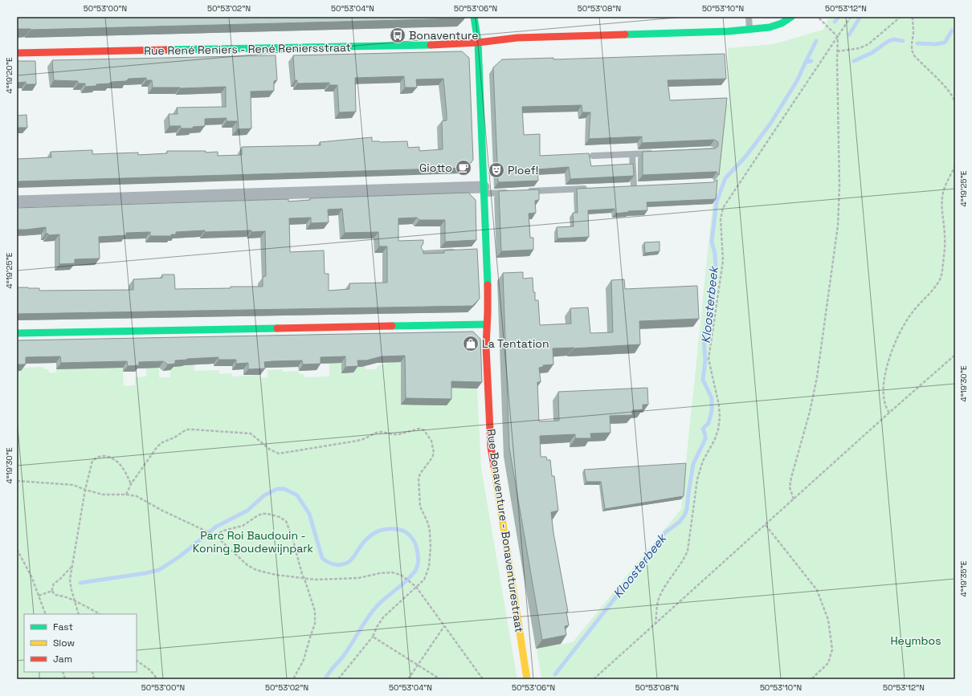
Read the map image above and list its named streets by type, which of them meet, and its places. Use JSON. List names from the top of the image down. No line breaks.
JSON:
{"streets":{"street":["Rue René Reniers - René Reniersstraat","Rue Bonaventure - Bonaventurestraat"]},"crossings":[["Rue René Reniers - René Reniersstraat","Rue Bonaventure - Bonaventurestraat"]],"water":["Kloosterbeek"],"parks":["Parc Roi Baudouin - Koning Boudewijnpark","Heymbos"],"places":{"bus stop":["Bonaventure"],"cafe":["Giotto"],"theatre":["Ploef!"],"shop":["La Tentation"]},"legend":["Fast","Slow","Jam"],"coordinates":["50°53'00\"N","50°53'02\"N","50°53'04\"N","50°53'06\"N","50°53'08\"N","50°53'10\"N","50°53'12\"N","4°19'20\"E","4°19'25\"E","4°19'30\"E","4°19'35\"E"]}
